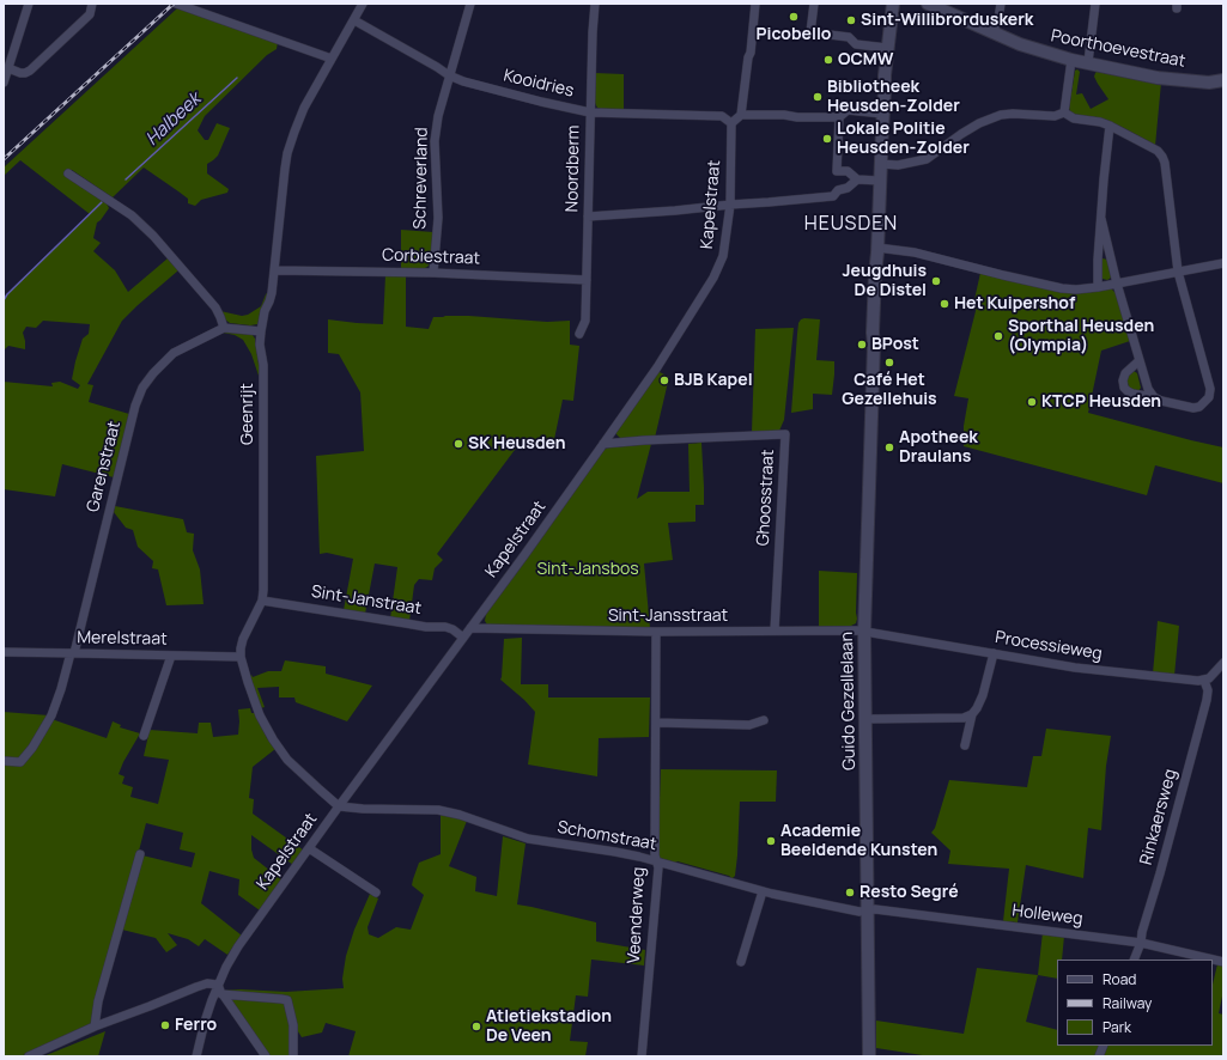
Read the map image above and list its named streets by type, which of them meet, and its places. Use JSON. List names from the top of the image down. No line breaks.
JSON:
{"streets":{"main road":["Poorthoevestraat","Guido Gezellelaan"],"street":["Kooidries","Noordberm","Schreverland","Kapelstraat","Corbiestraat","Geenrijt","Garenstraat","Ghoosstraat","Sint-Janstraat","Sint-Jansstraat","Merelstraat","Processieweg","Rinkaersweg","Schomstraat","Veenderweg","Holleweg"]},"crossings":[["Kooidries","Noordberm"],["Kooidries","Schreverland"],["Kooidries","Kapelstraat"],["Kooidries","Geenrijt"],["Noordberm","Corbiestraat"],["Schreverland","Corbiestraat"],["Kapelstraat","Geenrijt"],["Kapelstraat","Ghoosstraat"],["Kapelstraat","Sint-Janstraat"],["Kapelstraat","Sint-Jansstraat"],["Kapelstraat","Schomstraat"],["Corbiestraat","Geenrijt"],["Geenrijt","Sint-Janstraat"],["Geenrijt","Merelstraat"],["Geenrijt","Schomstraat"],["Garenstraat","Merelstraat"],["Ghoosstraat","Sint-Jansstraat"],["Sint-Jansstraat","Processieweg"],["Sint-Jansstraat","Guido Gezellelaan"],["Sint-Jansstraat","Veenderweg"],["Processieweg","Guido Gezellelaan"],["Processieweg","Rinkaersweg"],["Guido Gezellelaan","Schomstraat"],["Guido Gezellelaan","Holleweg"],["Rinkaersweg","Holleweg"],["Schomstraat","Veenderweg"],["Schomstraat","Holleweg"]],"districts":["HEUSDEN"],"water":["Halbeek"],"parks":["Sint-Jansbos"],"places":["Picobello","Sint-Willibrorduskerk","OCMW","Bibliotheek Heusden-Zolder","Lokale Politie Heusden-Zolder","Jeugdhuis De Distel","Het Kuipershof","Sporthal Heusden (Olympia)","BPost","Café Het Gezellehuis","BJB Kapel","KTCP Heusden","SK Heusden","Apotheek Draulans","Academie Beeldende Kunsten","Resto Segré","Ferro","Atletiekstadion De Veen"],"legend":["Road","Railway","Park"]}
